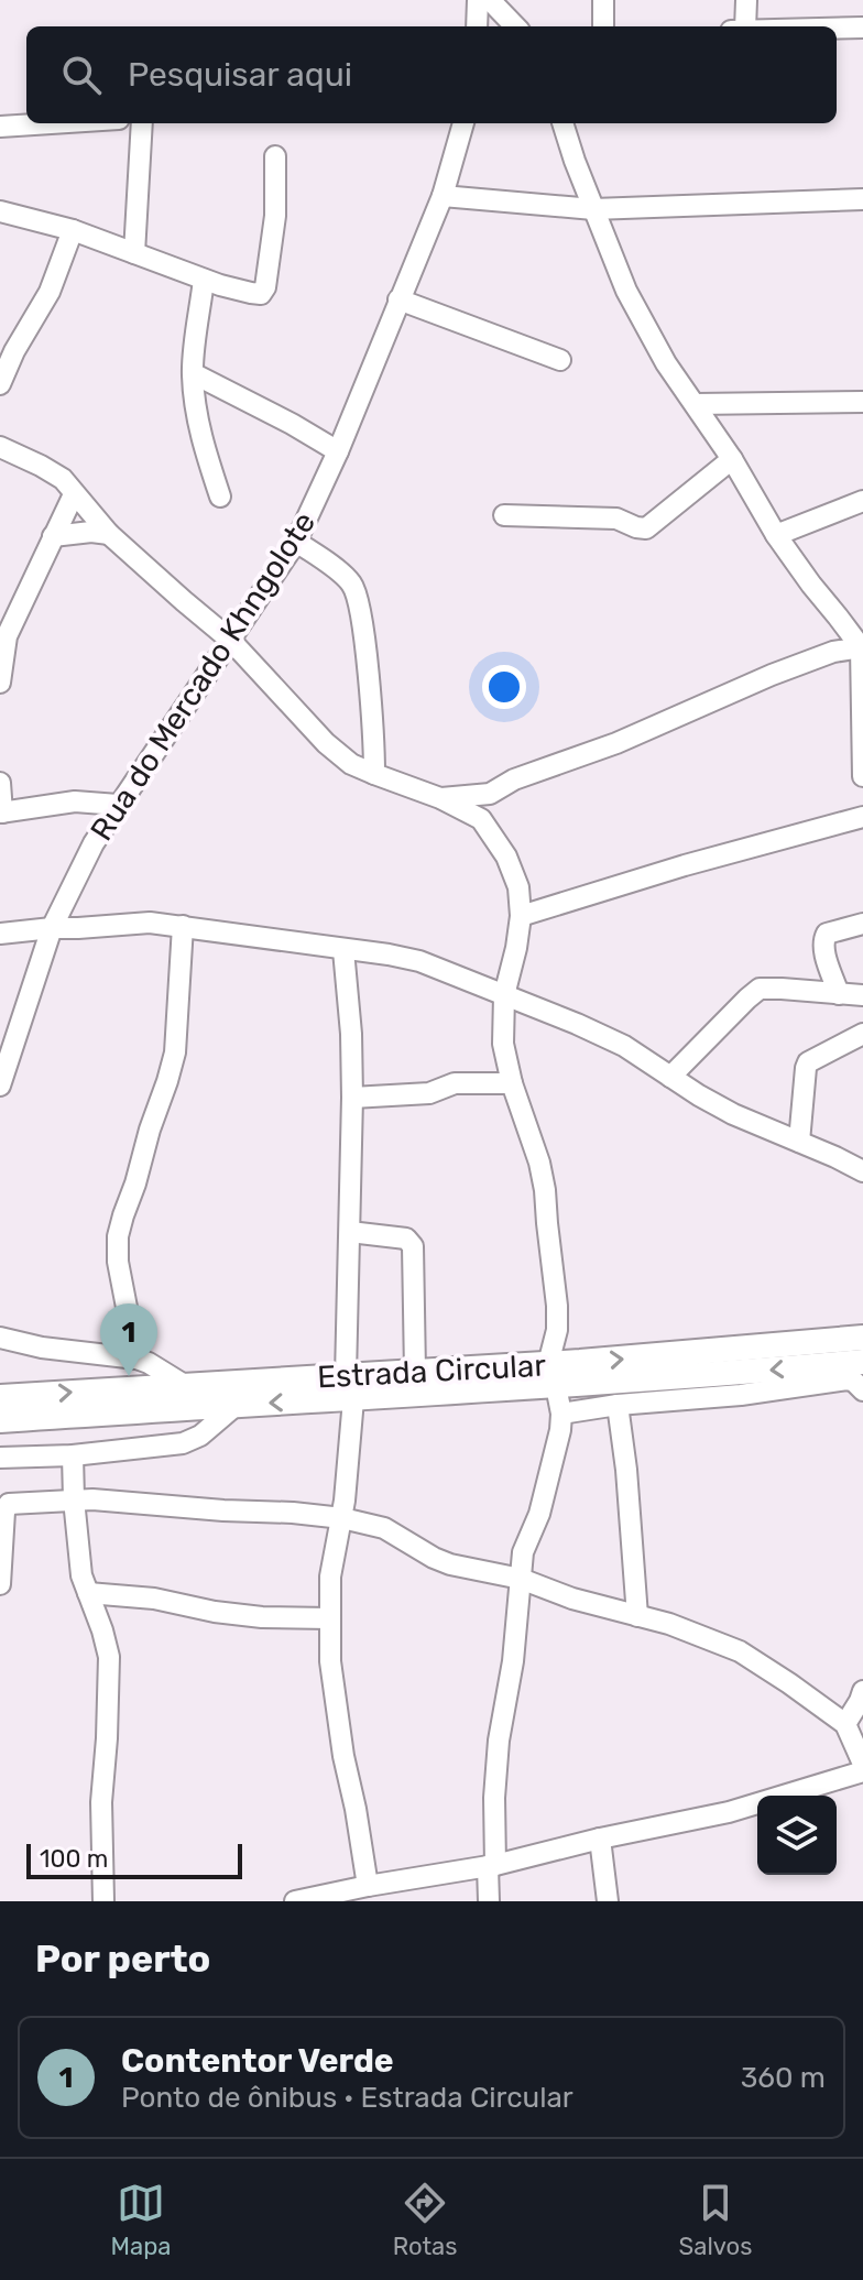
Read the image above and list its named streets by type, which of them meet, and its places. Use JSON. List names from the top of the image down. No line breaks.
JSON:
{"streets":{"main road":["Estrada Circular"],"street":["Rua do Mercado Khngolote"]},"scale_bar":"100 m","page":{"search":"Pesquisar aqui","pins":"1","scale":"100 m","heading":"Por perto","list":[{"mark":"1","name":"Contentor Verde","note":"Ponto de ônibus · Estrada Circular","value":"360 m"}],"nav":["Mapa","Rotas","Salvos"]}}
